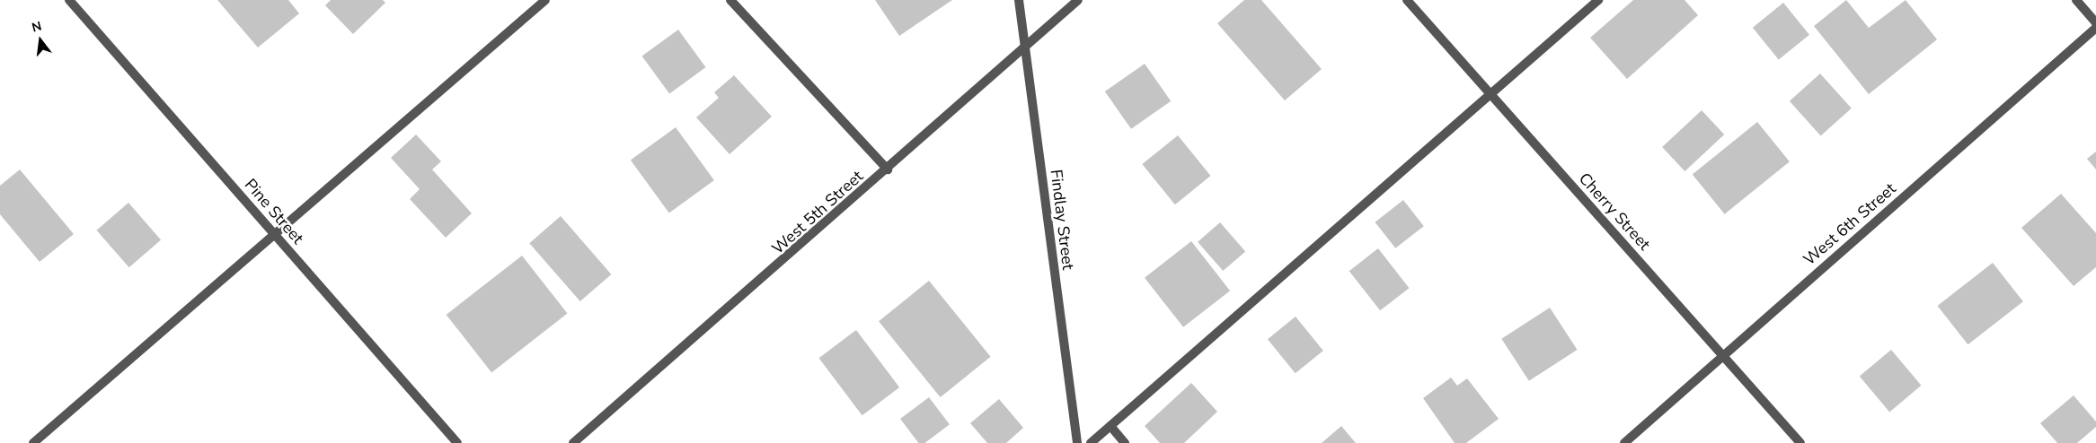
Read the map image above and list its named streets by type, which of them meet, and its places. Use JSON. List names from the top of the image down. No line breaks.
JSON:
{"streets":{"street":["Pine Street","Cherry Street","West 5th Street","Findlay Street","West 6th Street"]},"crossings":[["Cherry Street","West 6th Street"],["West 5th Street","Findlay Street"]],"north":"top"}
